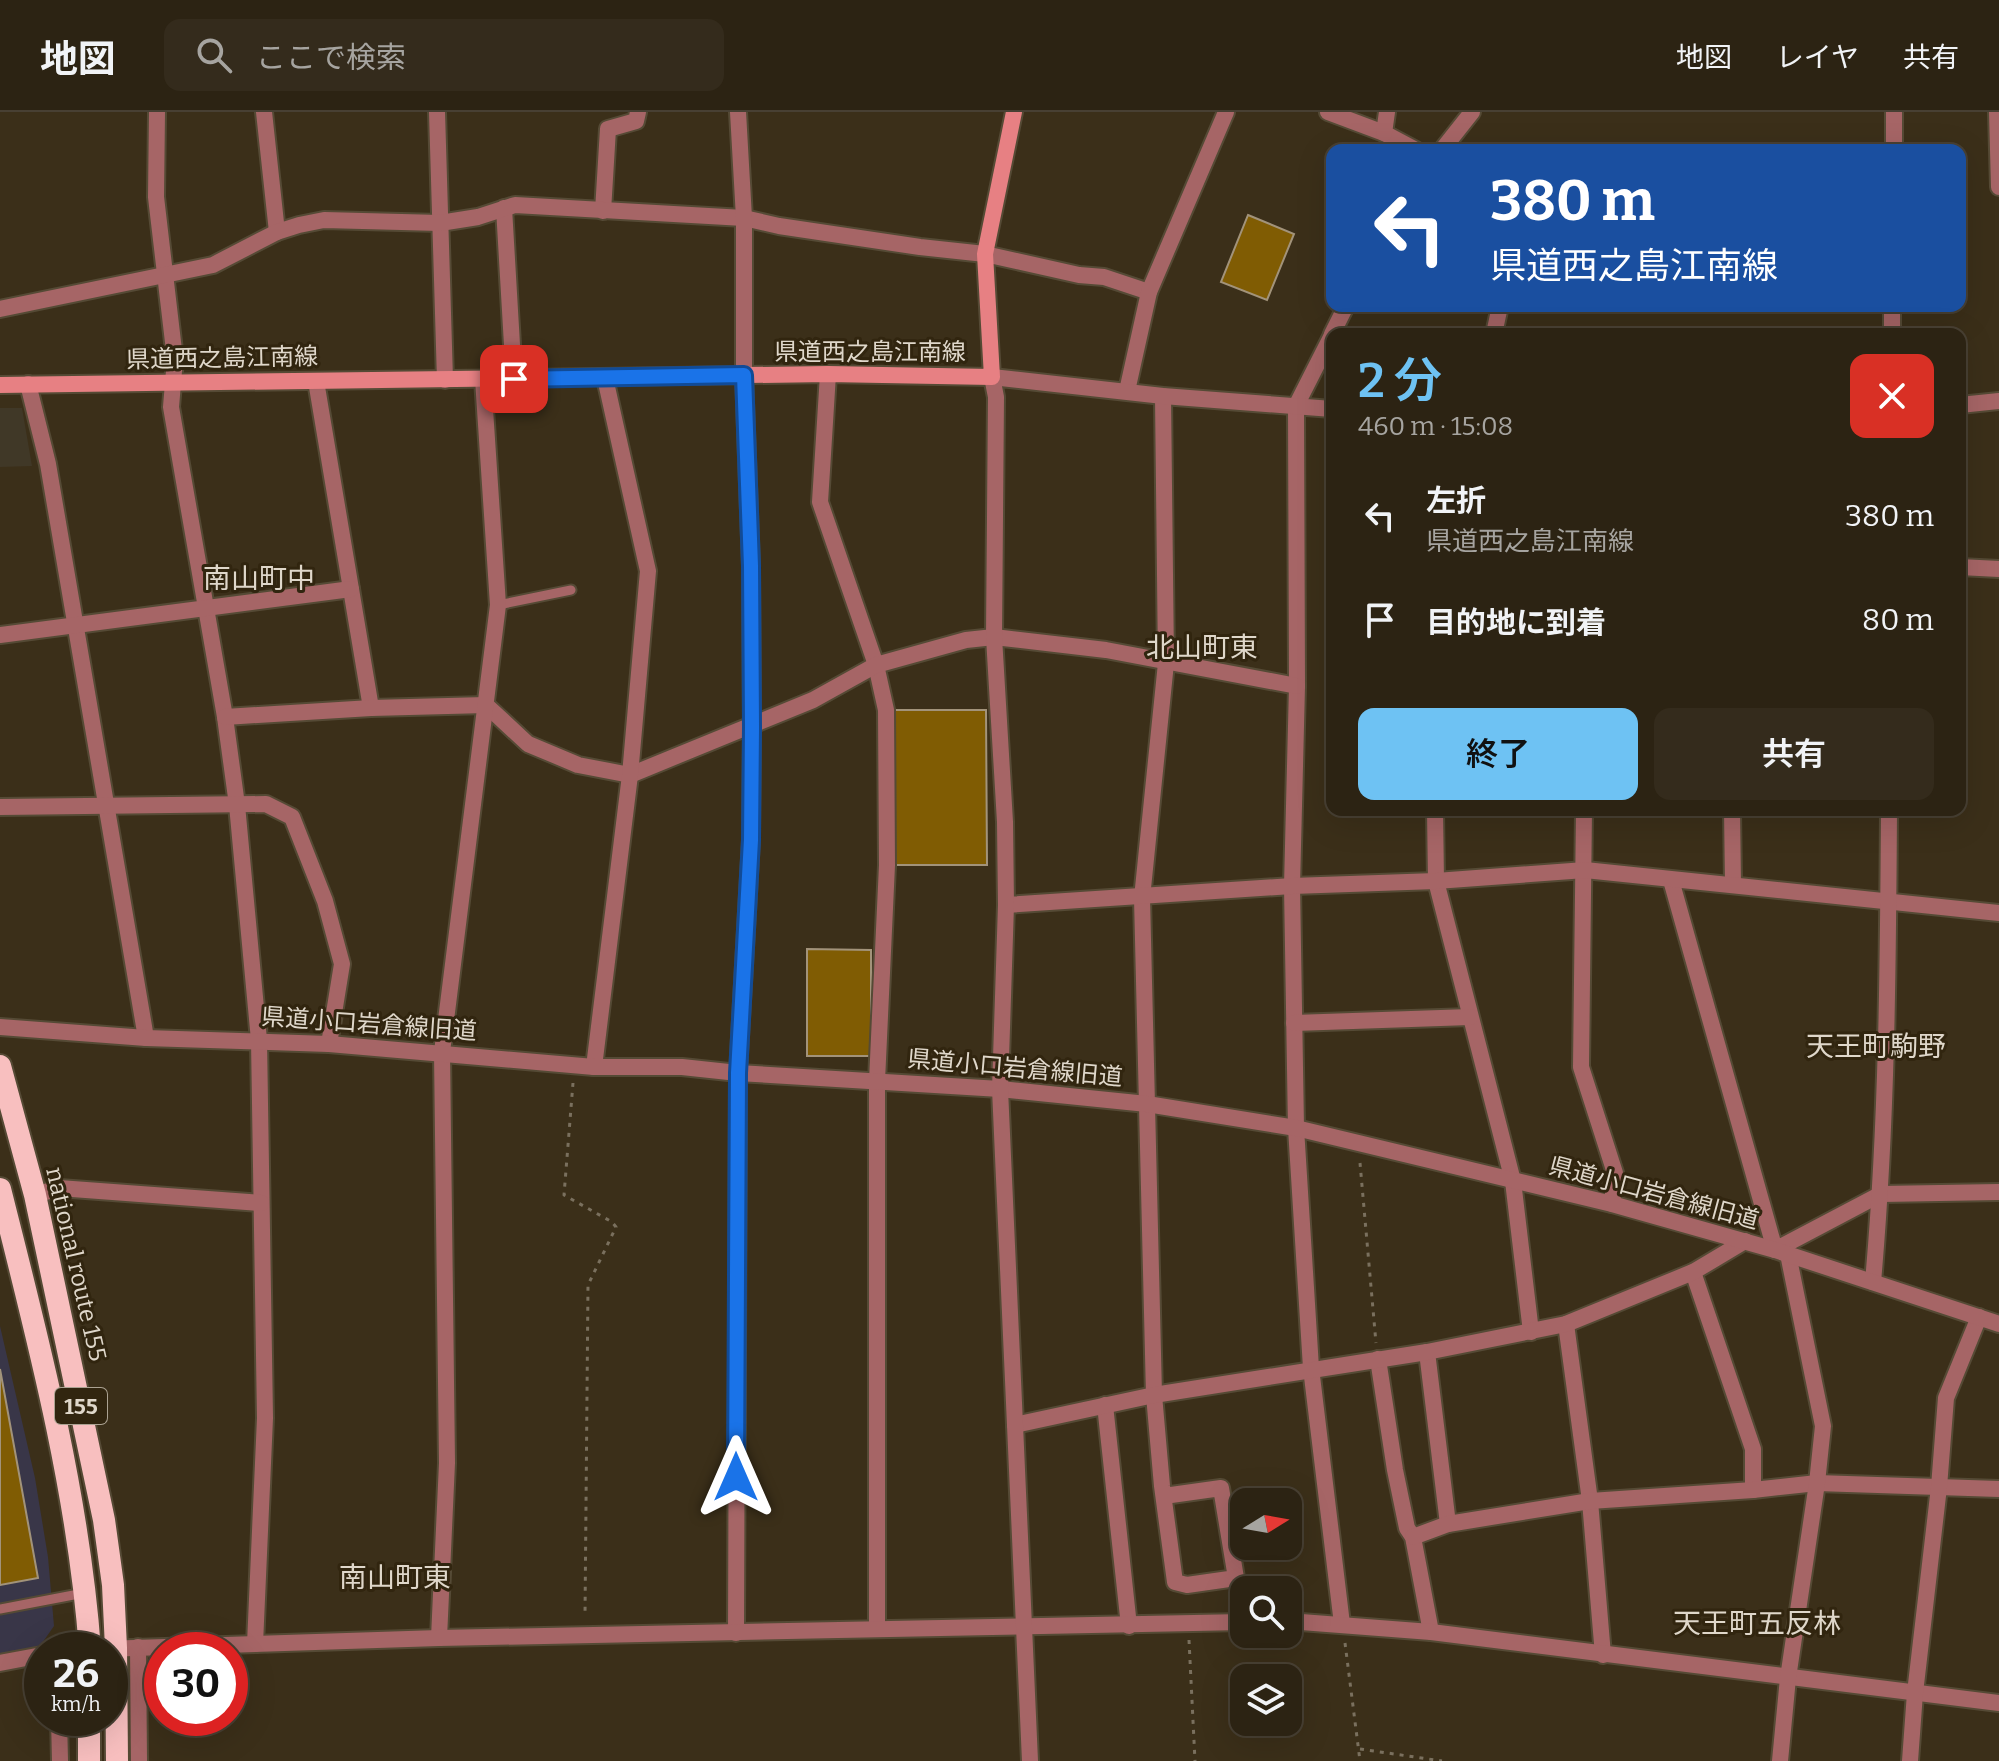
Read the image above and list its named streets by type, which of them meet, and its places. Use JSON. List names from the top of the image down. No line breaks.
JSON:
{"streets":{"highway":["national route 155","155"],"main road":["県道西之島江南線"],"street":["県道小口岩倉線旧道"]},"districts":["南山町中","北山町東","天王町駒野","南山町東","天王町五反林"],"north":"right","page":{"header":"地図","search":"ここで検索","nav":["地図","レイヤ","共有"],"turn":["380 m","県道西之島江南線"],"heading":["2 分","460 m · 15:08"],"list":[{"name":"左折","note":"県道西之島江南線","value":"380 m"},{"name":"目的地に到着","value":"80 m"}],"buttons":["終了","共有"],"speed":"26 km/h","limit":"30"}}
